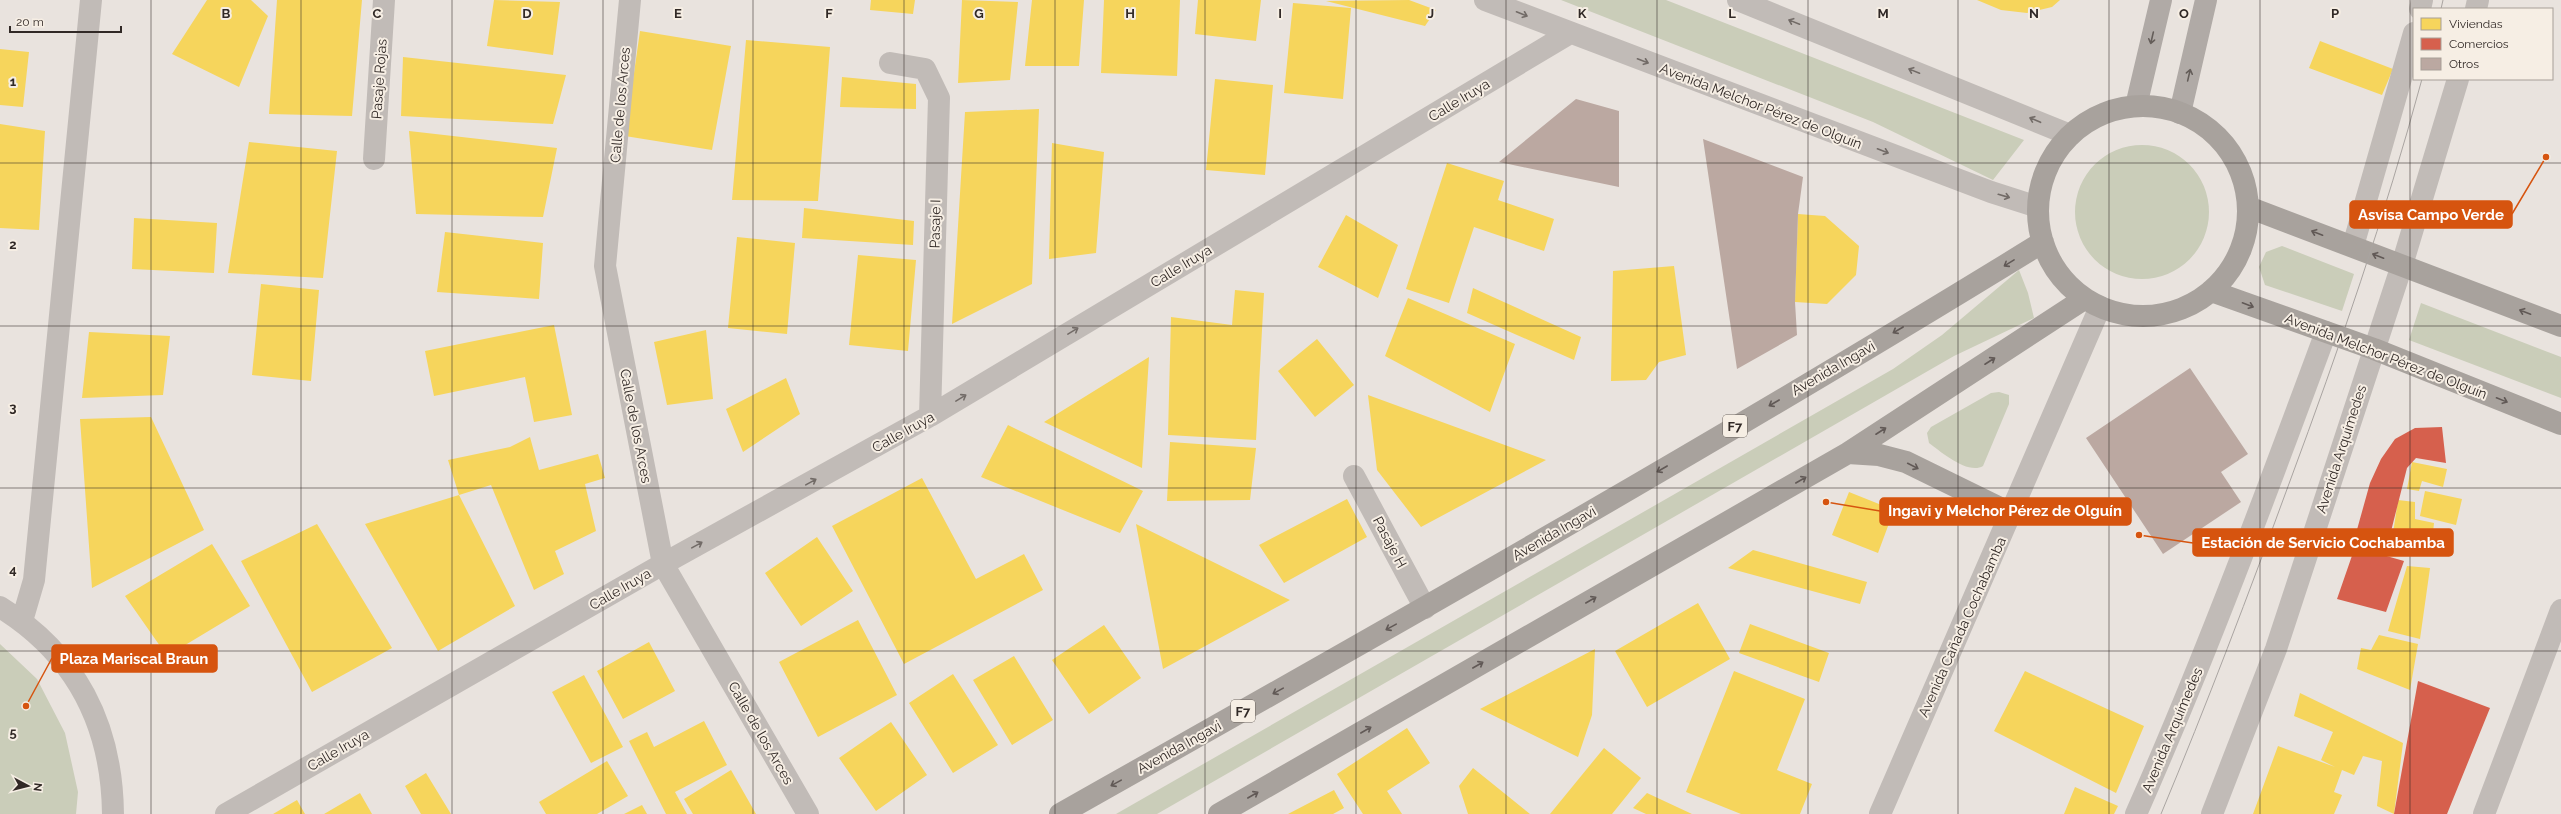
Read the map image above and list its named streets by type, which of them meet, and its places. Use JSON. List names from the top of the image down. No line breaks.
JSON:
{"streets":{"highway":["Avenida Melchor Pérez de Olguín","Avenida Ingavi","F7"],"street":["Pasaje Rojas","Calle Iruya","Calle de los Arces","Pasaje I","Avenida Arquímedes","Pasaje H","Avenida Cañada Cochabamba"]},"crossings":[["Calle Iruya","Calle de los Arces"],["Calle Iruya","Avenida Melchor Pérez de Olguín"],["Calle Iruya","Pasaje I"],["Avenida Melchor Pérez de Olguín","Avenida Arquímedes"],["Avenida Ingavi","Pasaje H"]],"one_way":["Calle Iruya"],"places":["Asvisa Campo Verde","Ingavi y Melchor Pérez de Olguín","Estación de Servicio Cochabamba","Plaza Mariscal Braun"],"legend":["Viviendas","Comercios","Otros"],"scale_bar":"20 m","north":"right","grid":{"columns":["B","C","D","E","F","G","H","I","J","K","L","M","N","O","P"],"rows":["1","2","3","4","5"]}}
